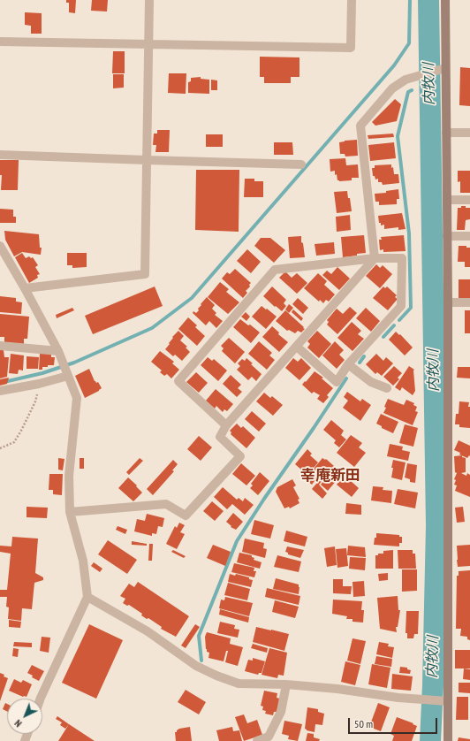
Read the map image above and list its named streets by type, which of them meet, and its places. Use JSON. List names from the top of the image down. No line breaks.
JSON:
{"districts":["幸庵新田"],"water":["内牧川"],"scale_bar":"50 m","north":"bottom left"}
